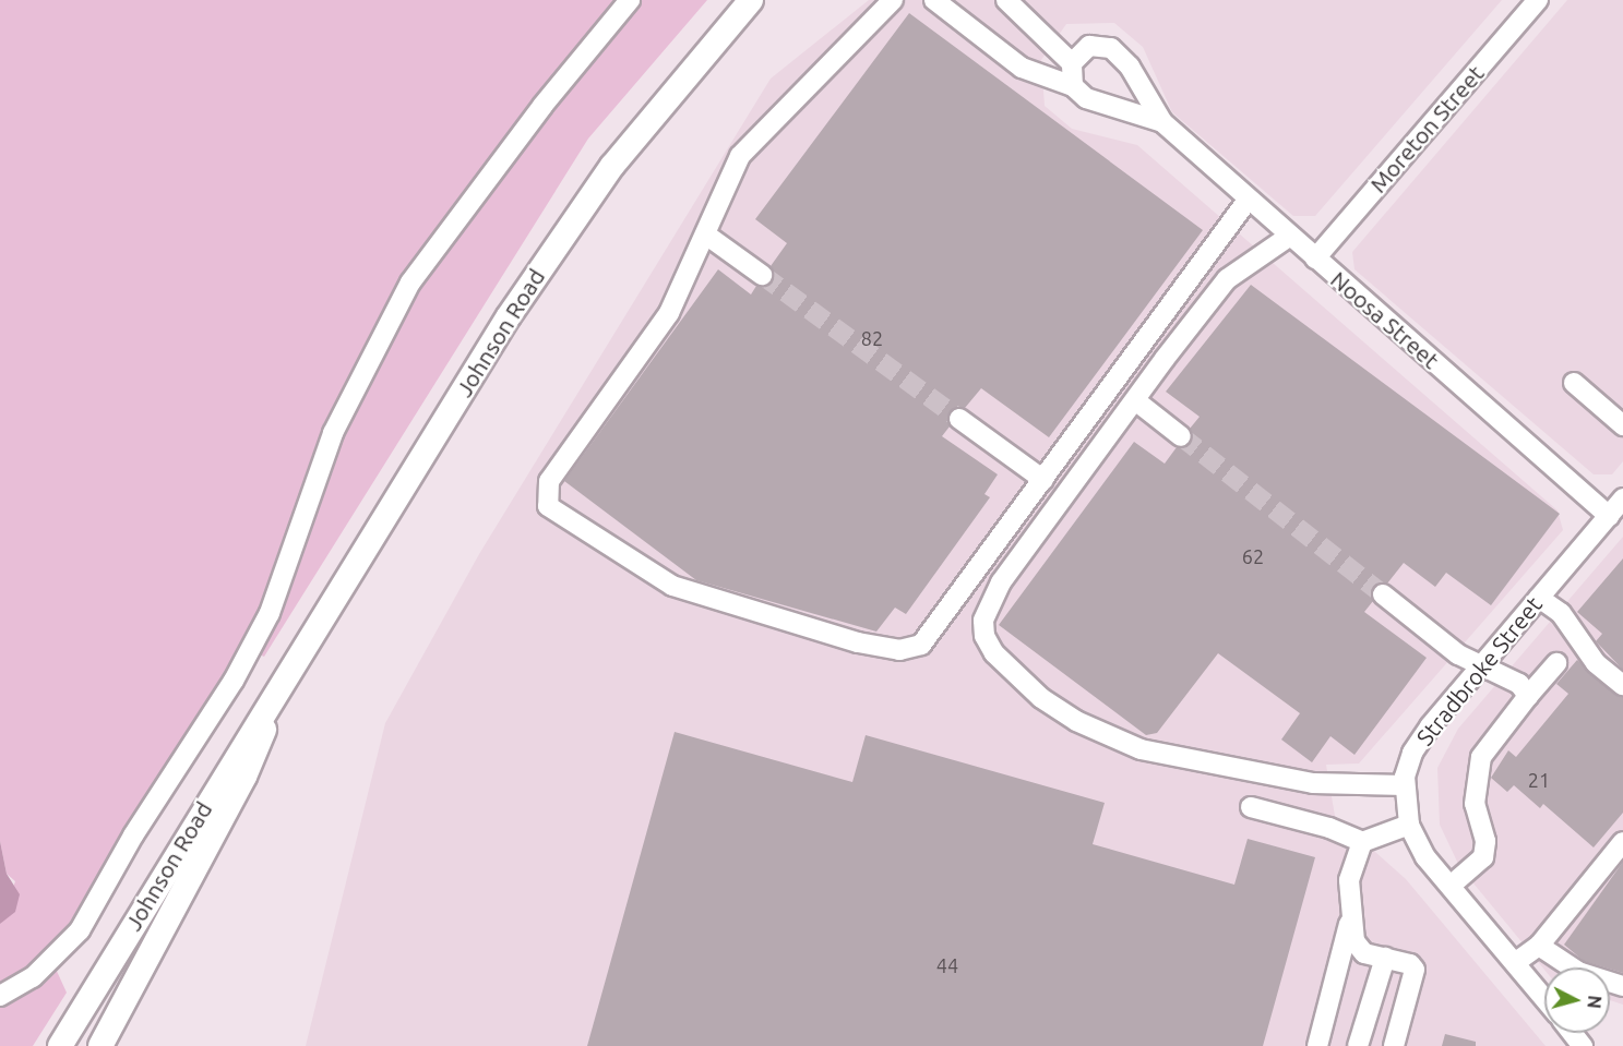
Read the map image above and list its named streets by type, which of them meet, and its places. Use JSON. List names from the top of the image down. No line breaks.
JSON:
{"streets":{"main road":["Johnson Road"],"street":["Moreton Street","Noosa Street","Stradbroke Street"]},"crossings":[["Moreton Street","Noosa Street"],["Noosa Street","Stradbroke Street"]],"house_numbers":["82","62","21","44"],"north":"right"}
